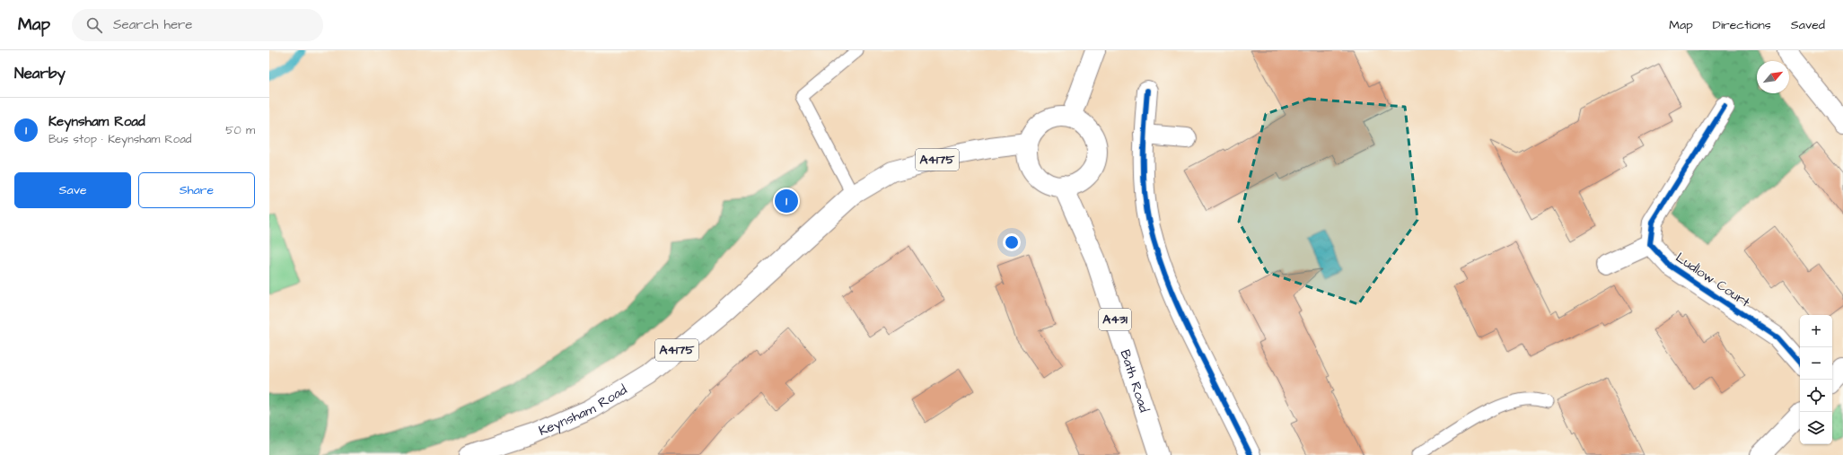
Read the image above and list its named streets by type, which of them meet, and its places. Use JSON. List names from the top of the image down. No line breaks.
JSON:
{"streets":{"main road":["A4175","Ludlow Court","A431","Bath Road","Keynsham Road"]},"crossings":[["Bath Road","Keynsham Road"]],"north":"top right","page":{"header":"Map","search":"Search here","nav":["Map","Directions","Saved"],"heading":"Nearby","list":[{"mark":"1","name":"Keynsham Road","note":"Bus stop · Keynsham Road","value":"50 m"}],"buttons":["Save","Share"],"pins":"1","map_buttons":["+","−"]}}
